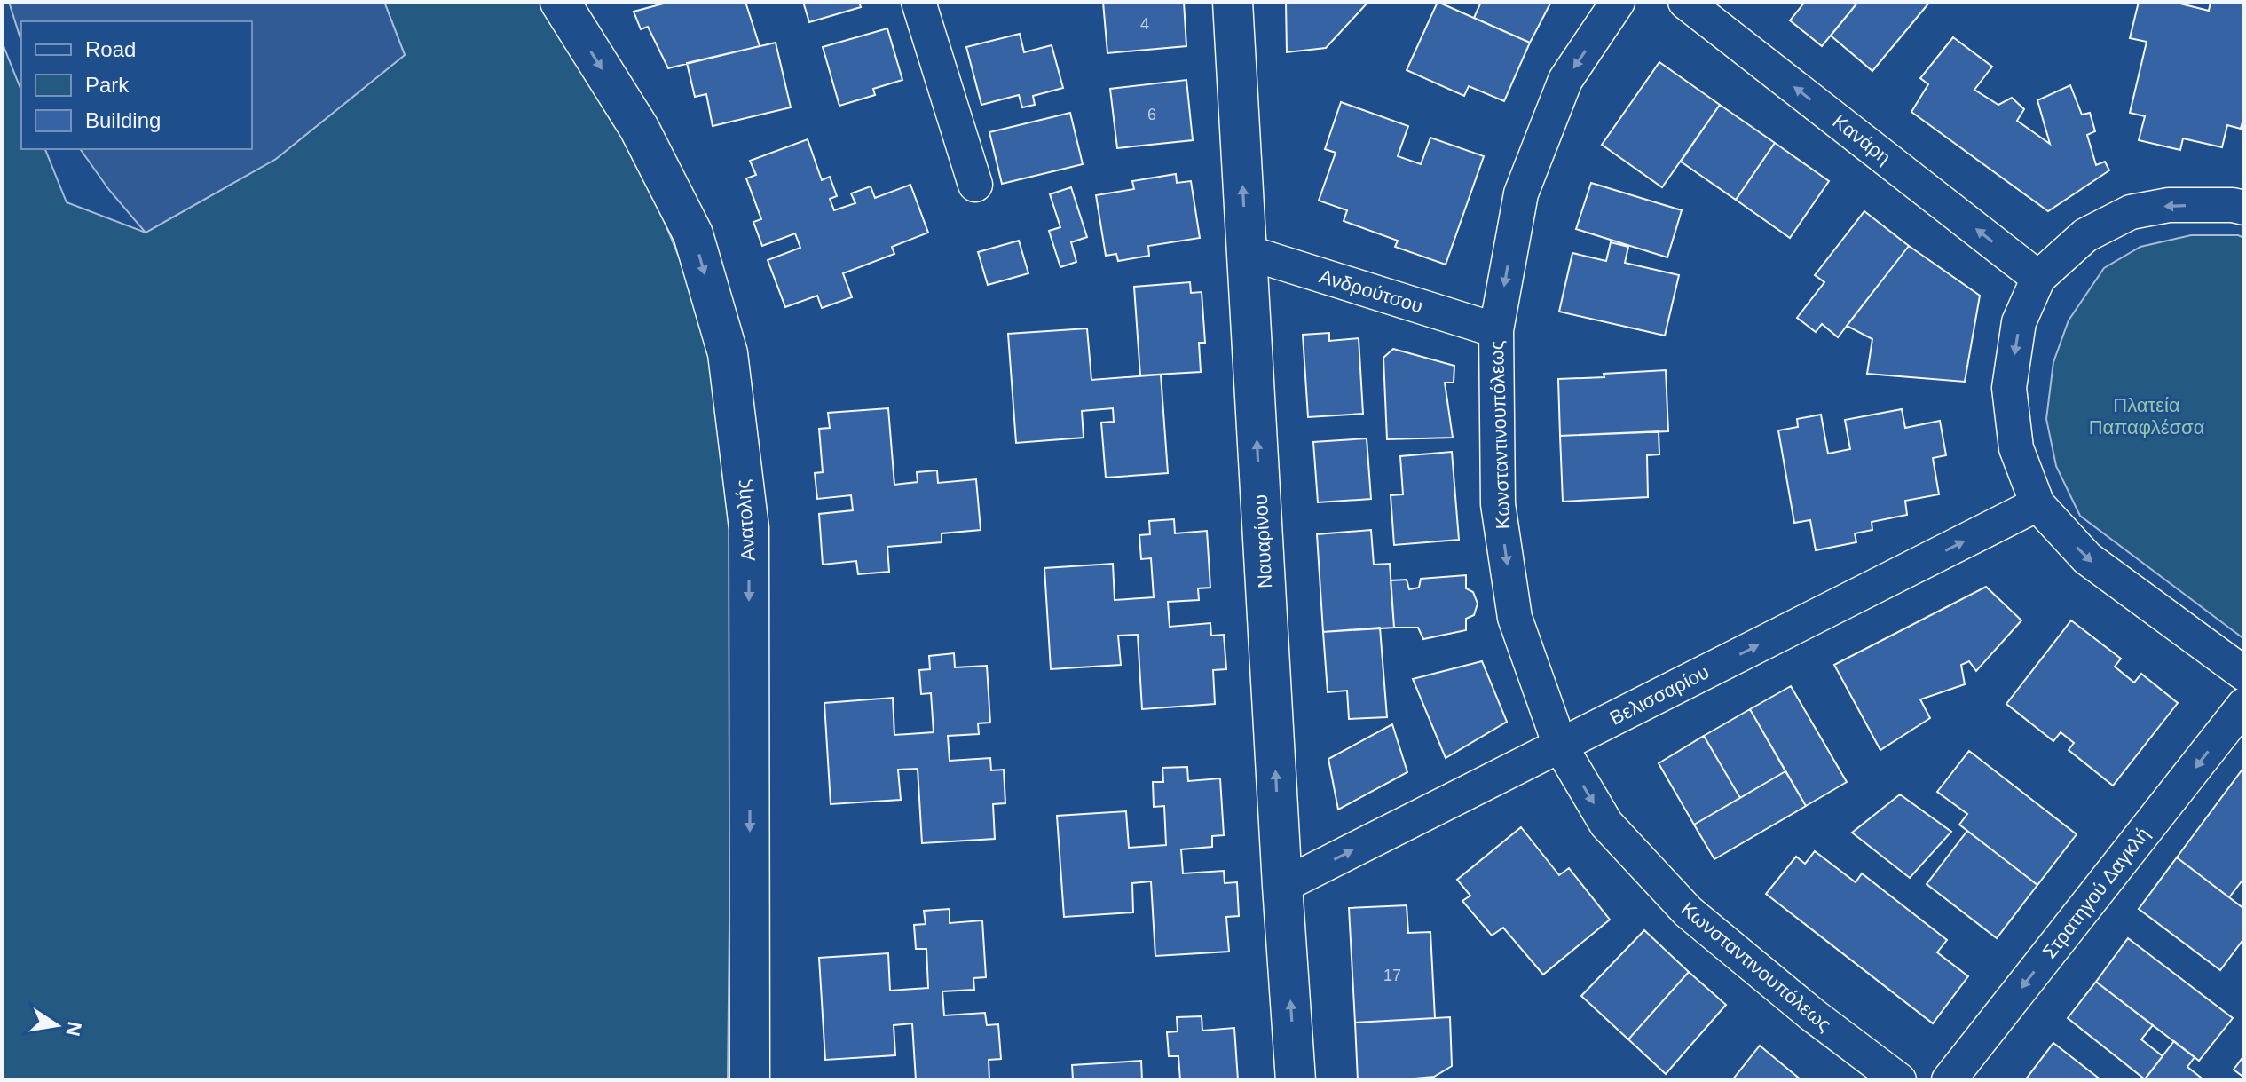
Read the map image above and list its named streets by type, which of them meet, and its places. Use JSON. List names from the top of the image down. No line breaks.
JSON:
{"streets":{"street":["Κανάρη","Ανδρούτσου","Κωνσταντινουπόλεως","Ανατολής","Ναυαρίνου","Βελισσαρίου","Στρατηγού Δαγκλή"]},"crossings":[["Ανδρούτσου","Κωνσταντινουπόλεως"],["Ανδρούτσου","Ναυαρίνου"],["Κωνσταντινουπόλεως","Βελισσαρίου"],["Ναυαρίνου","Βελισσαρίου"]],"one_way":["Κανάρη","Κωνσταντινουπόλεως","Ανατολής","Ναυαρίνου","Βελισσαρίου","Στρατηγού Δαγκλή"],"parks":["Πλατεία Παπαφλέσσα"],"house_numbers":["4","6","17"],"legend":["Road","Park","Building"],"north":"right"}
